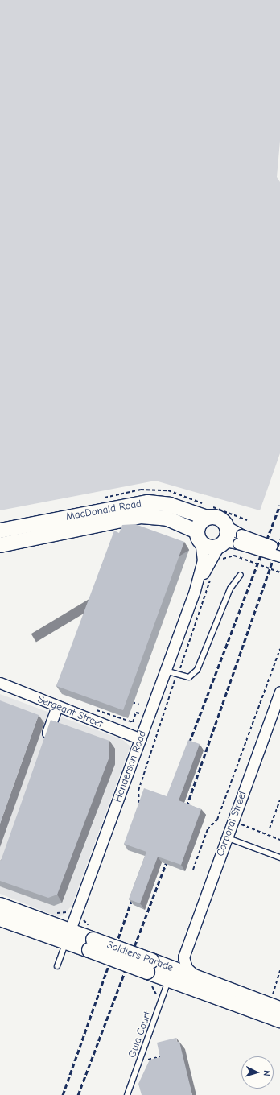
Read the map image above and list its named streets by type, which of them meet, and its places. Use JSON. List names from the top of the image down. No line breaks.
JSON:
{"streets":{"main road":["MacDonald Road","Soldiers Parade"],"street":["Sergeant Street","Henderson Road","Corporal Street"],"lane":["Gula Court"]},"crossings":[["MacDonald Road","Henderson Road"],["Sergeant Street","Henderson Road"],["Henderson Road","Soldiers Parade"],["Soldiers Parade","Gula Court"]],"north":"right"}
